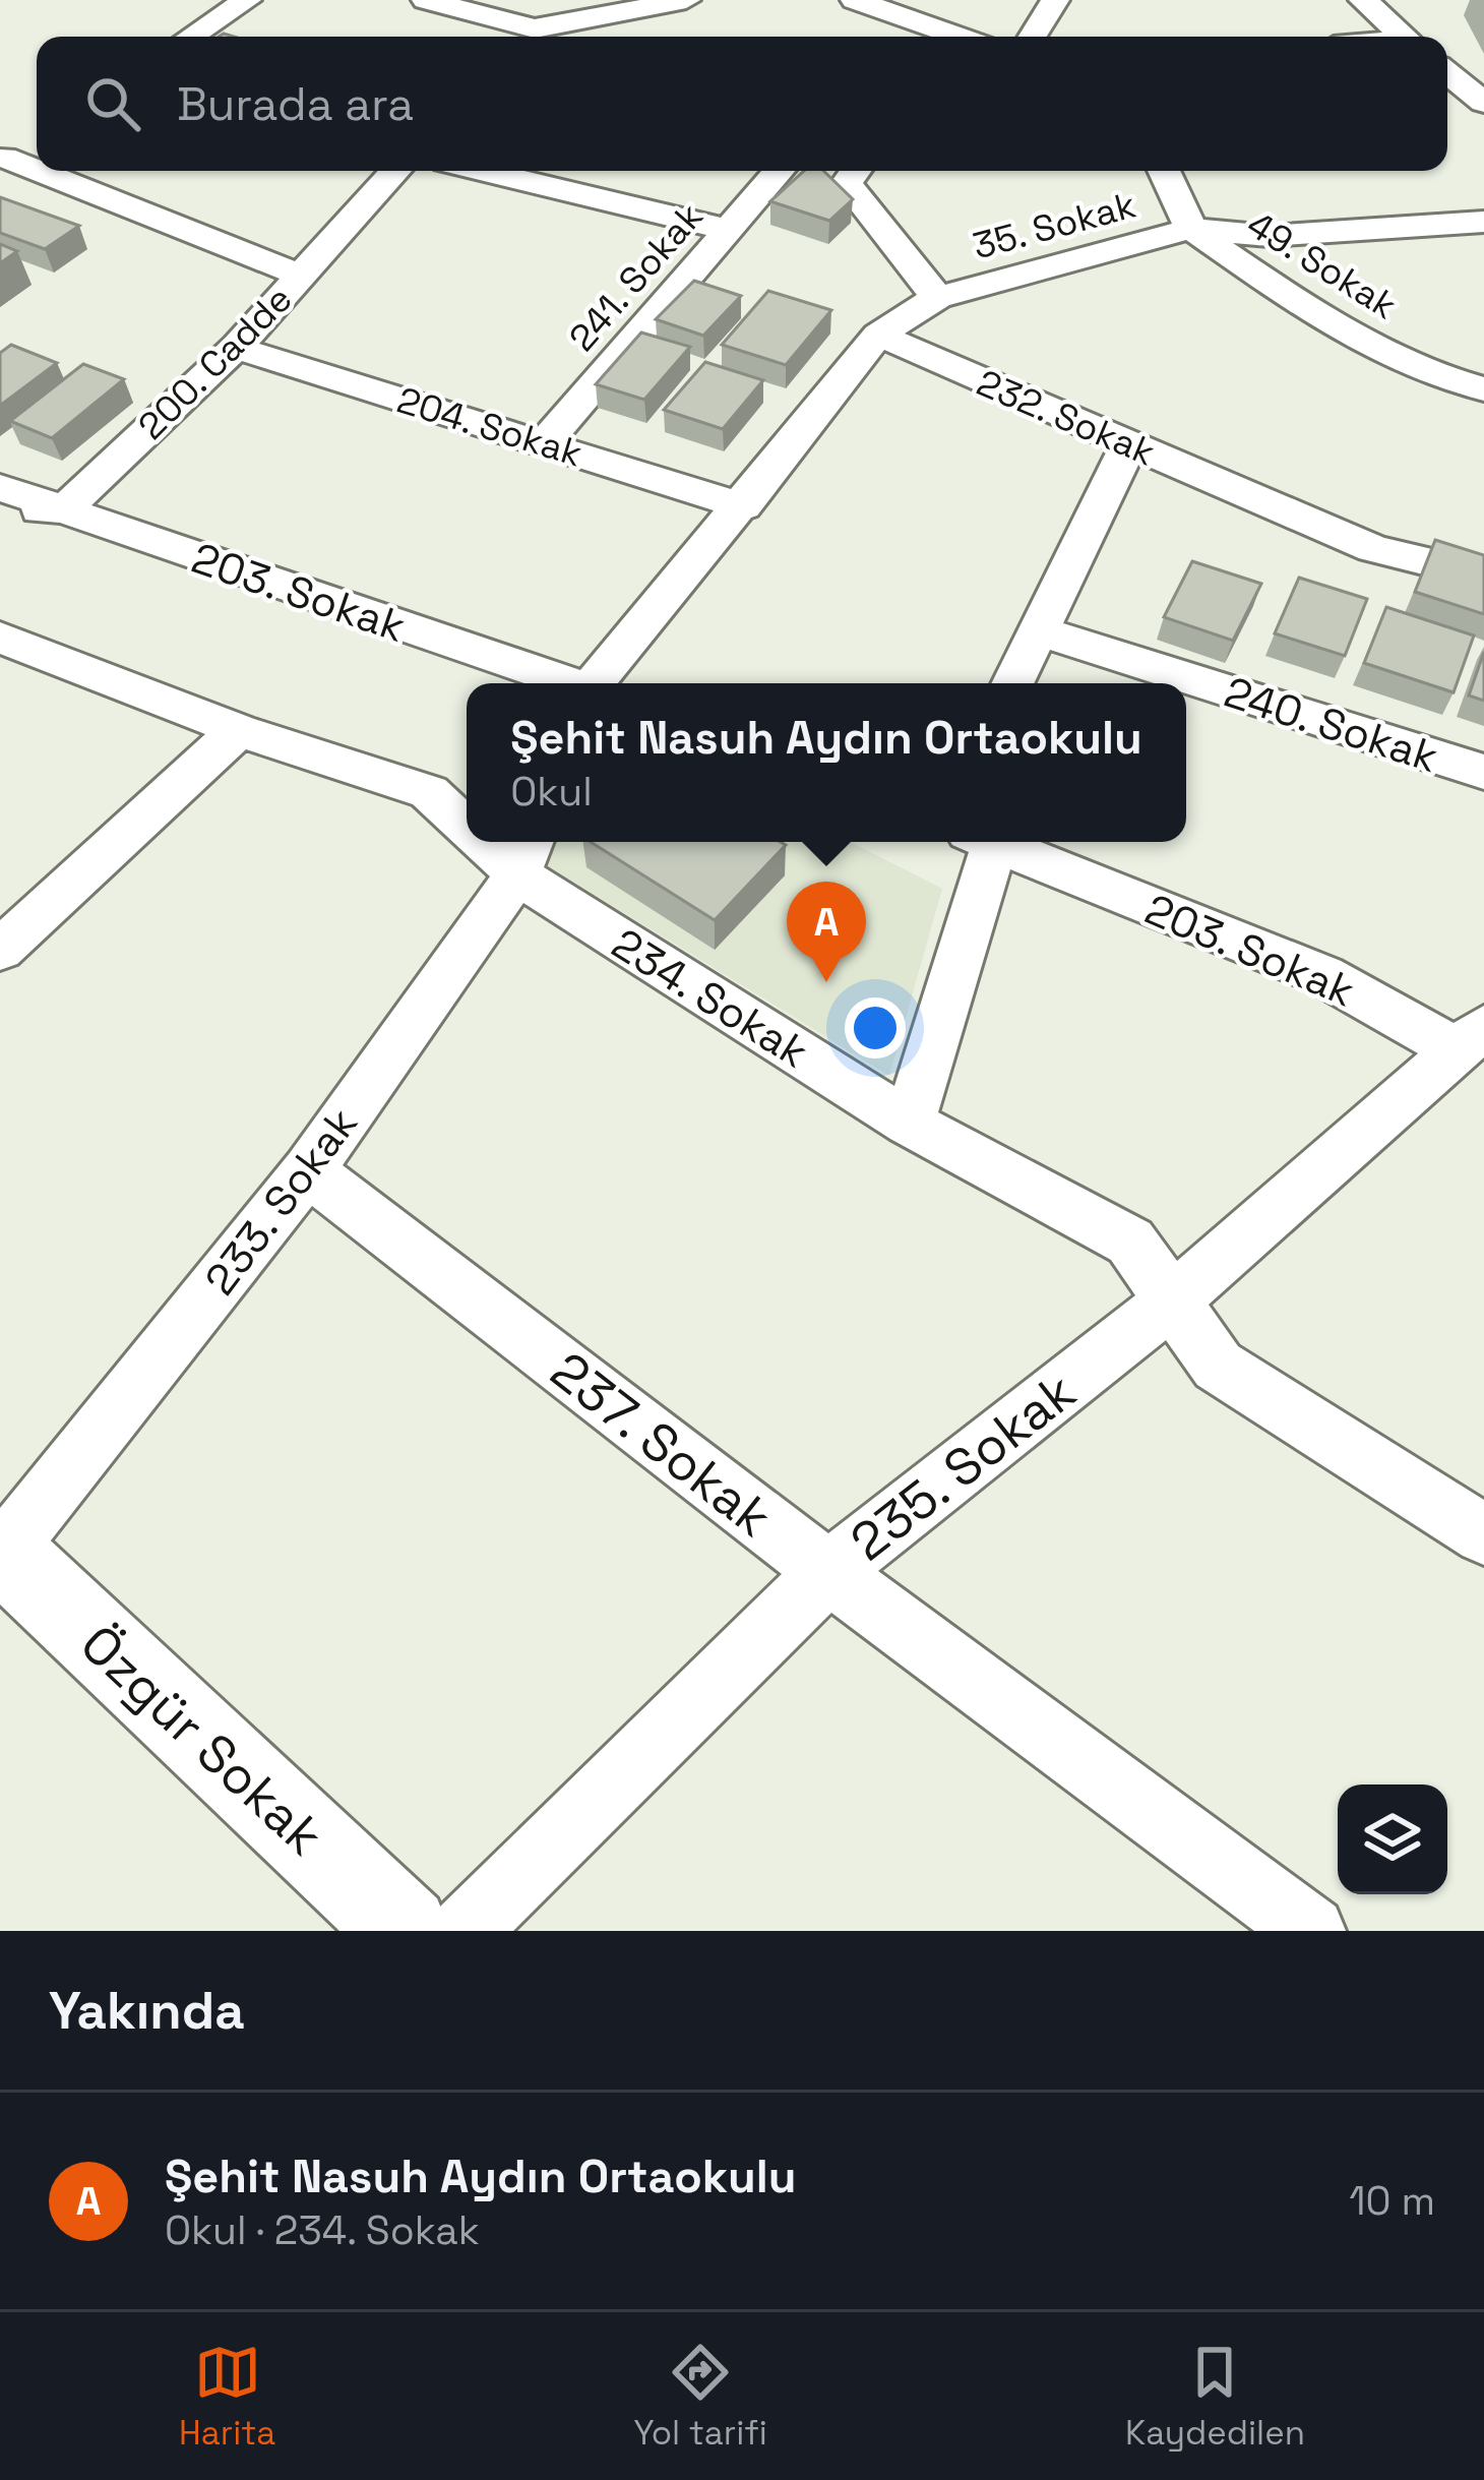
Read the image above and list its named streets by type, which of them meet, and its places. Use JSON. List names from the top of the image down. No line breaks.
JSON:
{"streets":{"street":["35. Sokak","49. Sokak","241. Sokak","200. Cadde","232. Sokak","204. Sokak","203. Sokak","240. Sokak","234. Sokak","233. Sokak","237. Sokak","235. Sokak","Özgür Sokak"]},"crossings":[["35. Sokak","49. Sokak"],["241. Sokak","204. Sokak"],["200. Cadde","204. Sokak"],["200. Cadde","203. Sokak"],["203. Sokak","235. Sokak"],["234. Sokak","233. Sokak"],["234. Sokak","235. Sokak"],["233. Sokak","237. Sokak"],["233. Sokak","Özgür Sokak"],["237. Sokak","235. Sokak"]],"page":{"search":"Burada ara","popup":["Şehit Nasuh Aydın Ortaokulu","Okul"],"pins":"A","heading":"Yakında","list":[{"mark":"A","name":"Şehit Nasuh Aydın Ortaokulu","note":"Okul · 234. Sokak","value":"10 m"}],"nav":["Harita","Yol tarifi","Kaydedilen"]}}
